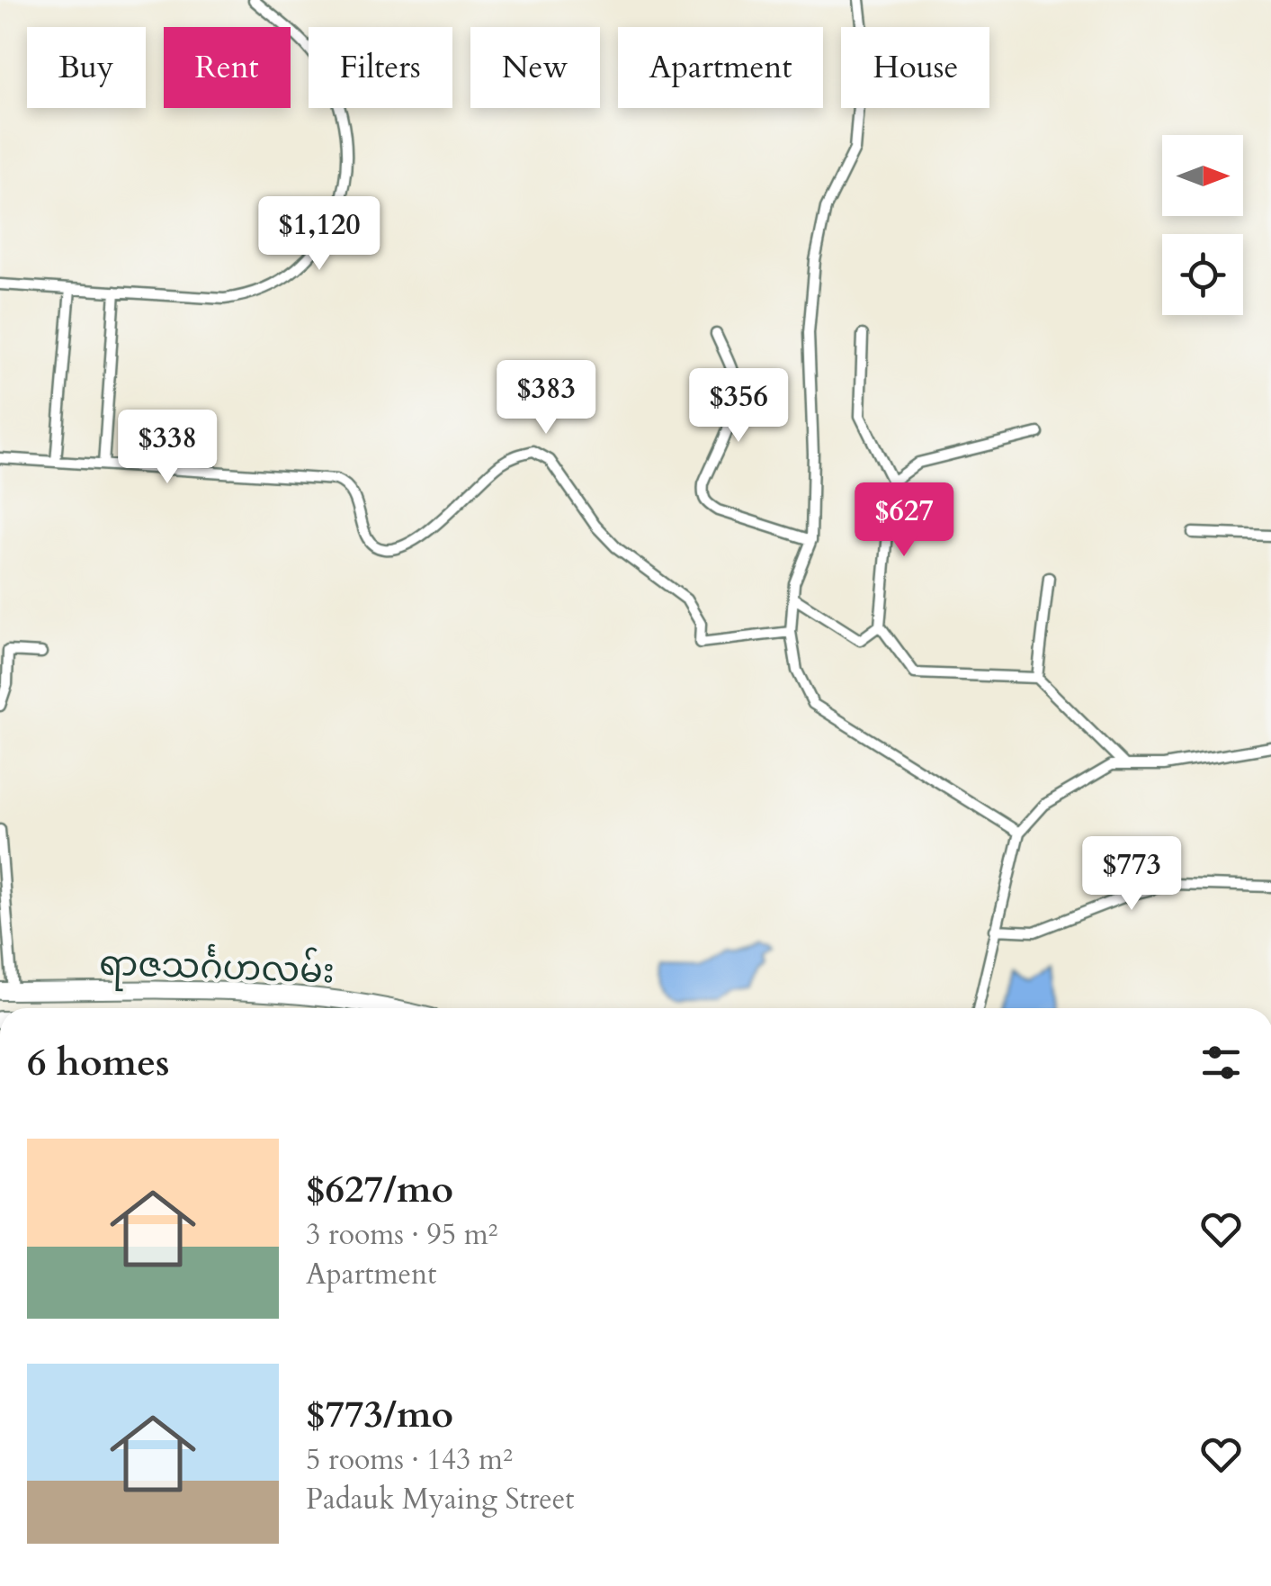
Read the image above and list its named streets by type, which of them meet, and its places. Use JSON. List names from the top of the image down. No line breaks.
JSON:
{"streets":{"main road":["ရာဇသင်္ဂဟလမ်း"]},"north":"right","page":{"chip":["Buy","Rent","Filters","New","Apartment","House"],"price":["$1,120","$383","$356","$338","$627","$773"],"heading":"6 homes","list":[{"name":"$627/mo","note":"3 rooms · 95 m² · Apartment"},{"name":"$773/mo","note":"5 rooms · 143 m² · Padauk Myaing Street"}]}}
